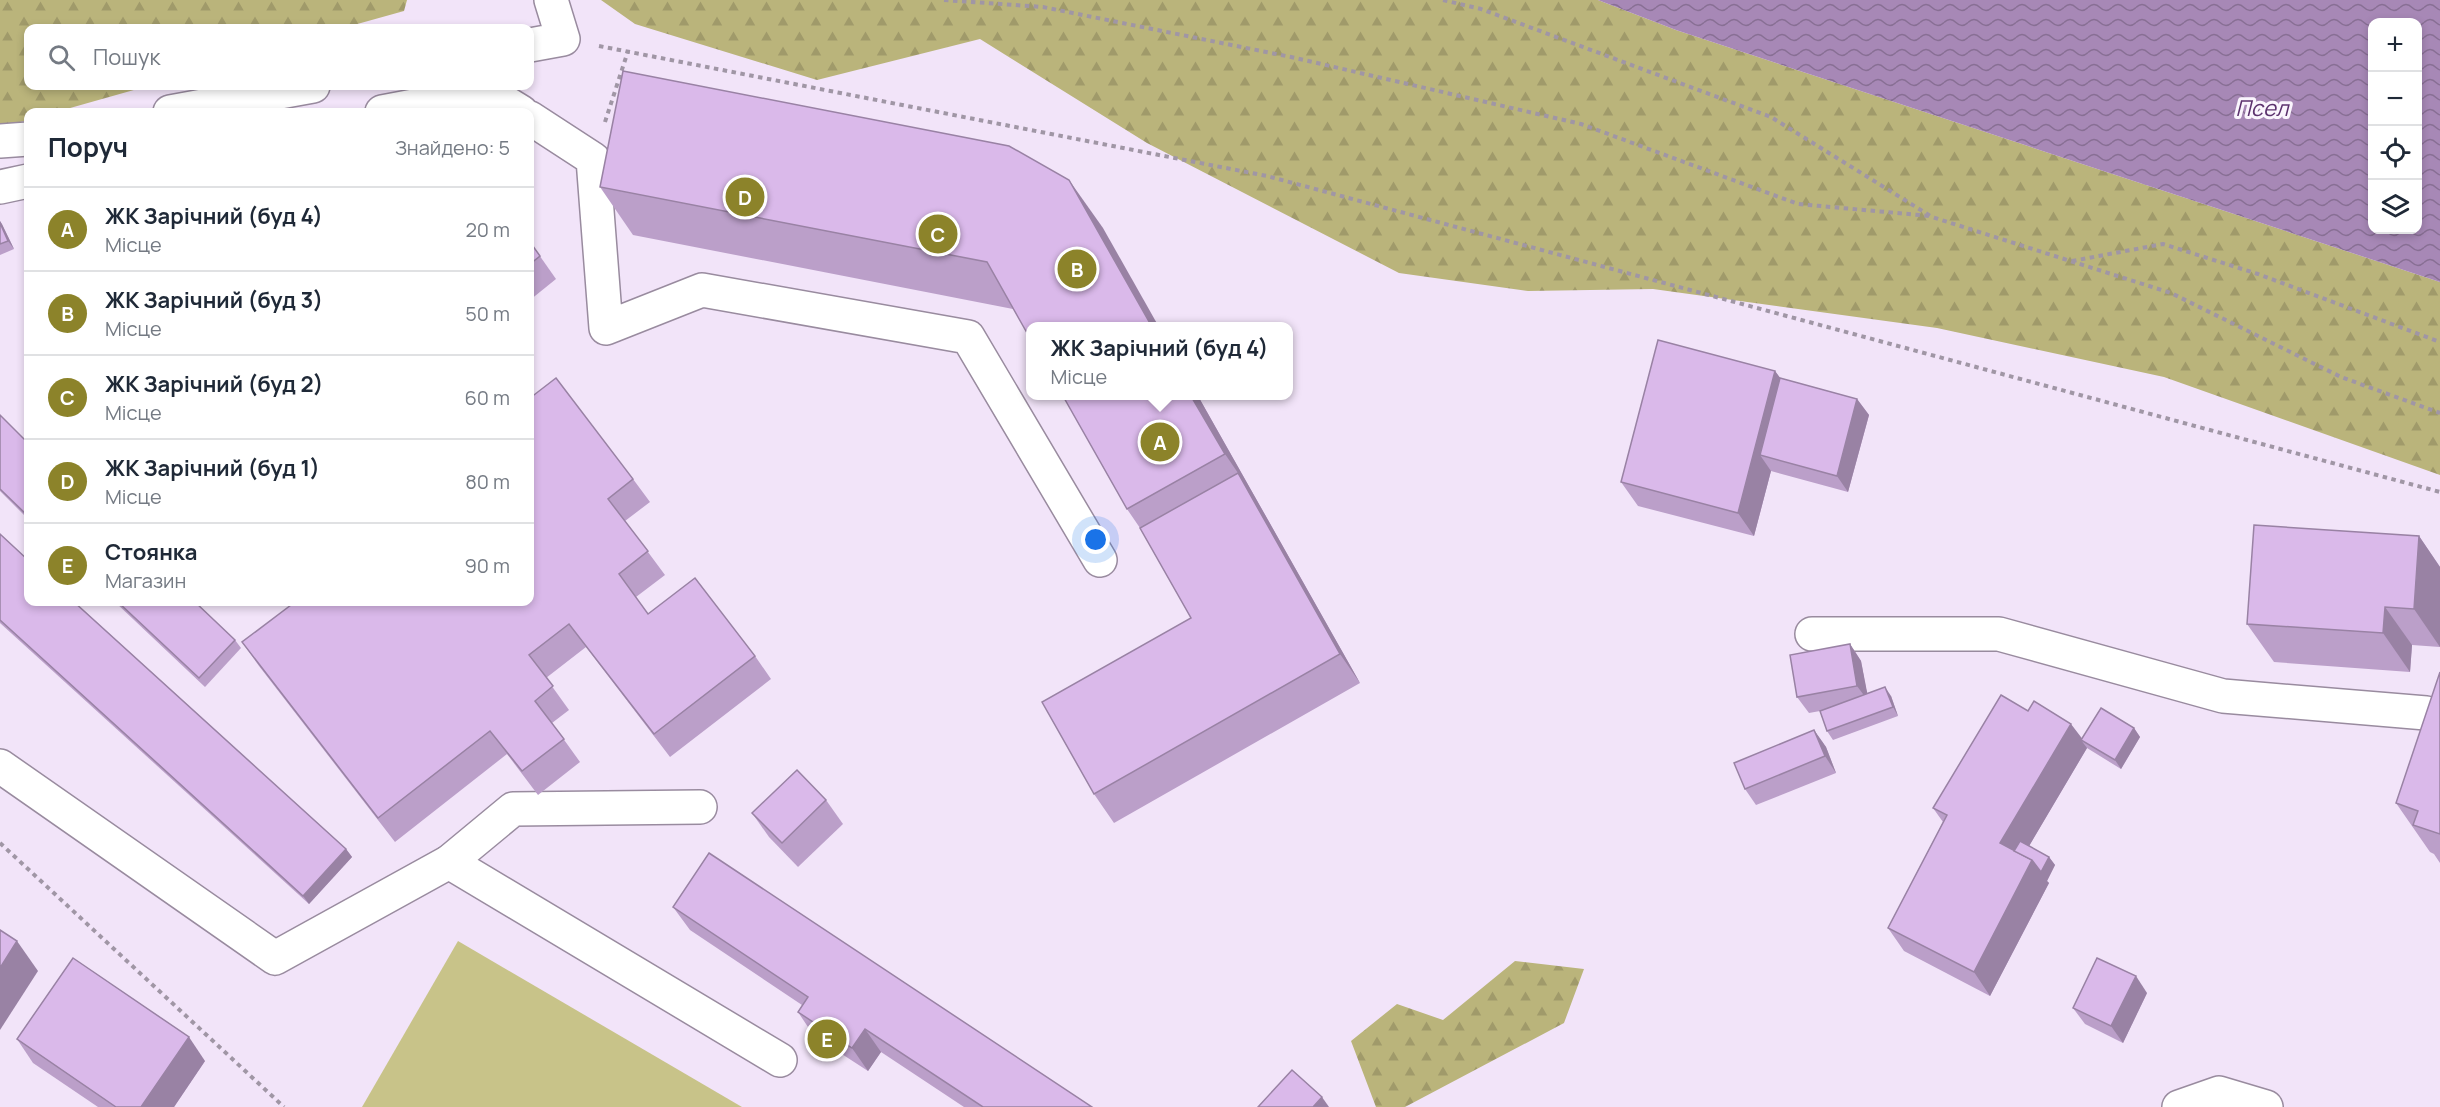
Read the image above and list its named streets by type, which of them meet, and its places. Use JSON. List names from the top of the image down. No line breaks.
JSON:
{"water":["Псел"],"page":{"map_buttons":["+","−"],"search":"Пошук","heading":["Поруч","Знайдено: 5"],"pins":["D","C","B","A","E"],"list":[{"mark":"A","name":"ЖК Зарічний (буд 4)","note":"Місце","value":"20 m"},{"mark":"B","name":"ЖК Зарічний (буд 3)","note":"Місце","value":"50 m"},{"mark":"C","name":"ЖК Зарічний (буд 2)","note":"Місце","value":"60 m"},{"mark":"D","name":"ЖК Зарічний (буд 1)","note":"Місце","value":"80 m"},{"mark":"E","name":"Стоянка","note":"Магазин","value":"90 m"}],"popup":["ЖК Зарічний (буд 4)","Місце"]}}
